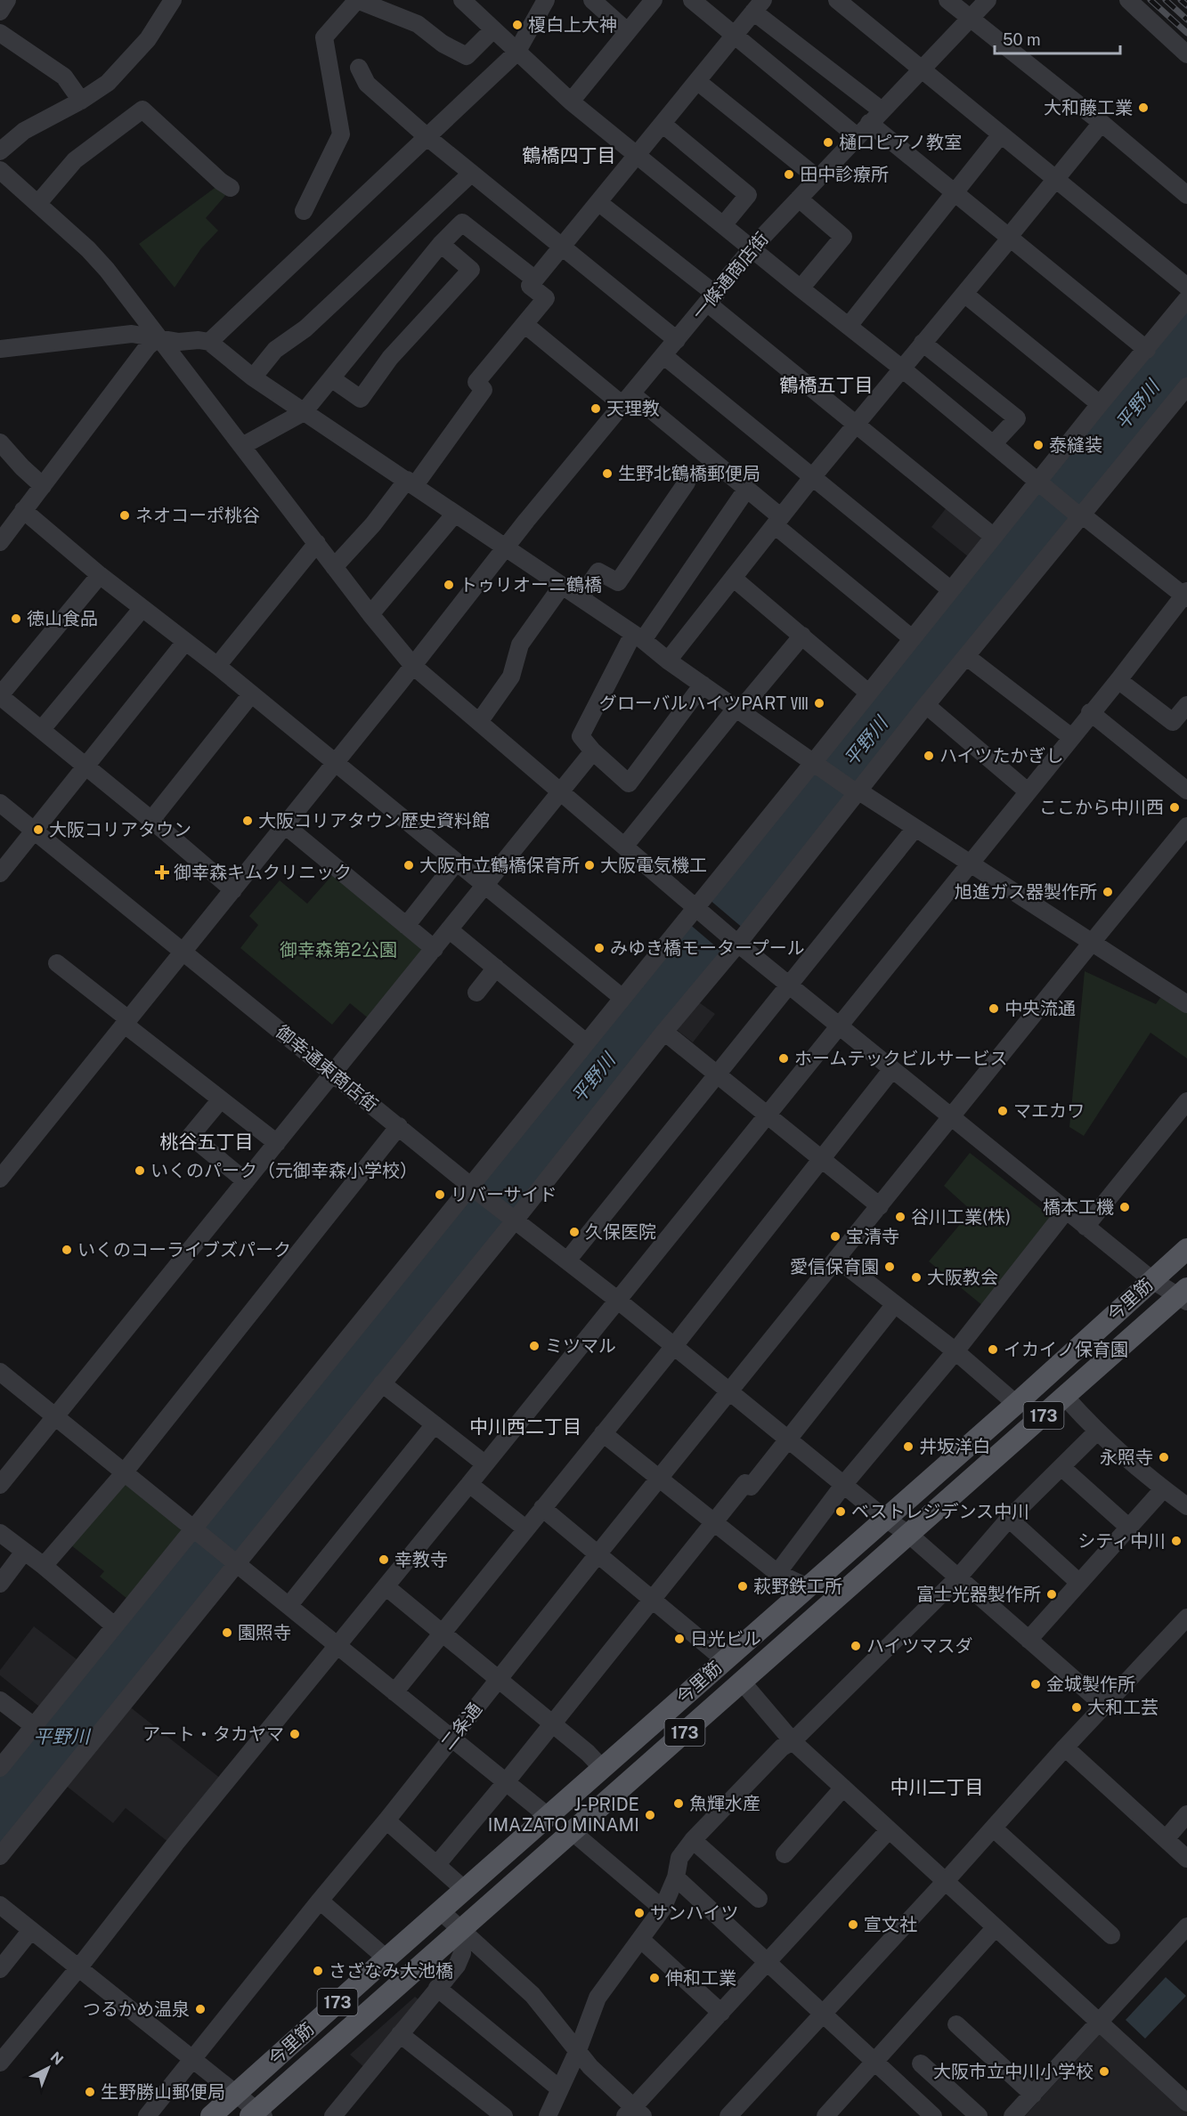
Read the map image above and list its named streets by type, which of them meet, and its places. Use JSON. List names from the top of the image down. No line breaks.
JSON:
{"streets":{"main road":["今里筋","173"],"street":["一條通商店街","御幸通東商店街","二条通"]},"crossings":[["一條通商店街","御幸通東商店街"],["御幸通東商店街","今里筋"],["御幸通東商店街","二条通"]],"districts":["鶴橋四丁目","鶴橋五丁目","桃谷五丁目","中川西二丁目","中川二丁目"],"water":["平野川"],"parks":["御幸森第2公園"],"places":{"other":["榎白上大神","大和藤工業","樋口ピアノ教室","田中診療所","天理教","泰縫装","生野北鶴橋郵便局","ネオコーポ桃谷","トゥリオーニ鶴橋","徳山食品","グローバルハイツPART Ⅷ","ハイツたかぎし","ここから中川西","大阪コリアタウン歴史資料館","大阪コリアタウン","大阪市立鶴橋保育所","大阪電気機工","旭進ガス器製作所","みゆき橋モータープール","中央流通","ホームテックビルサービス","マエカワ","いくのパーク（元御幸森小学校）","リバーサイド","橋本工機","谷川工業(株)","久保医院","宝清寺","いくのコーライブズパーク","愛信保育園","大阪教会","ミツマル","イカイノ保育園","井坂洋白","永照寺","ベストレジデンス中川","シティ中川","幸教寺","萩野鉄工所","富士光器製作所","園照寺","日光ビル","ハイツマスダ","金城製作所","大和工芸","アート・タカヤマ","魚輝水産","J-PRIDE IMAZATO MINAMI","サンハイツ","宣文社","さざなみ大池橋","伸和工業","つるかめ温泉","大阪市立中川小学校","生野勝山郵便局"],"health":["御幸森キムクリニック"]},"scale_bar":"50 m","north":"top right"}
